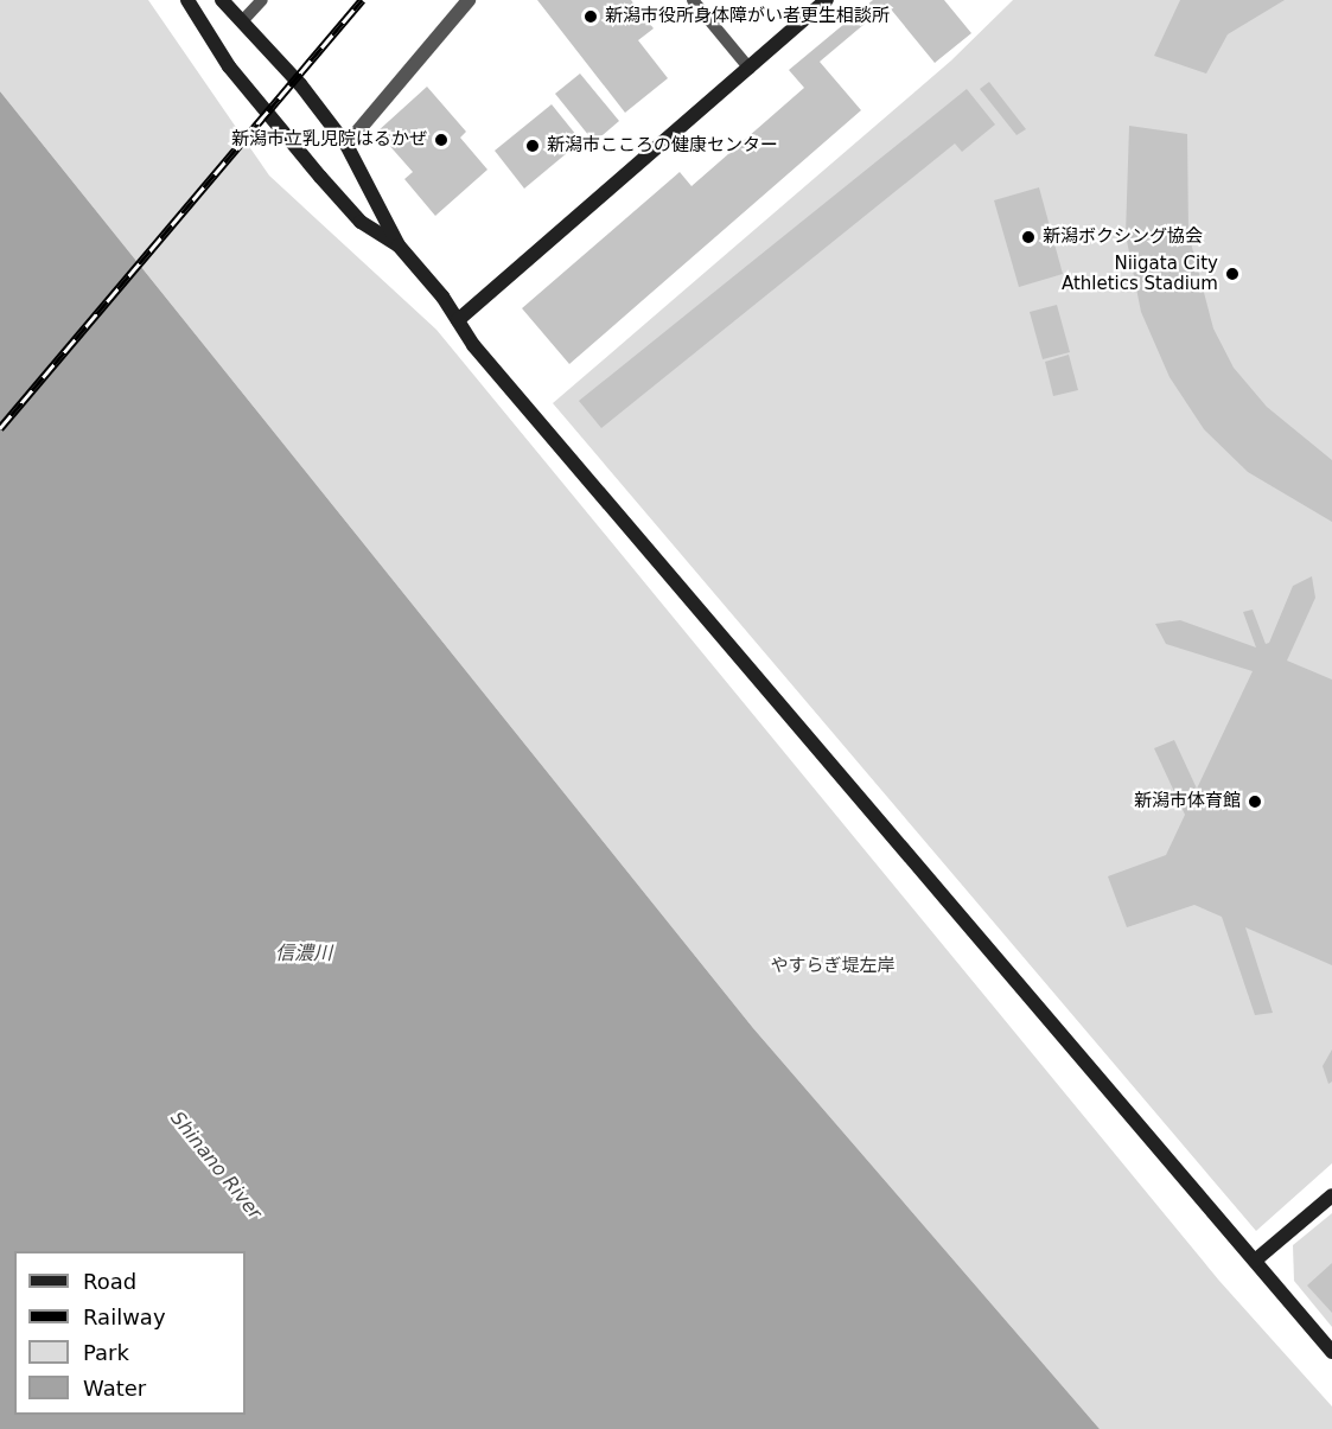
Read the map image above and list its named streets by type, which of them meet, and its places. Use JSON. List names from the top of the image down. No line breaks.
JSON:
{"water":["信濃川","Shinano River"],"parks":["やすらぎ堤左岸"],"places":["新潟市役所身体障がい者更生相談所","新潟市立乳児院はるかぜ","新潟市こころの健康センター","新潟ボクシング協会","Niigata City Athletics Stadium","新潟市体育館"],"legend":["Road","Railway","Park","Water"]}
